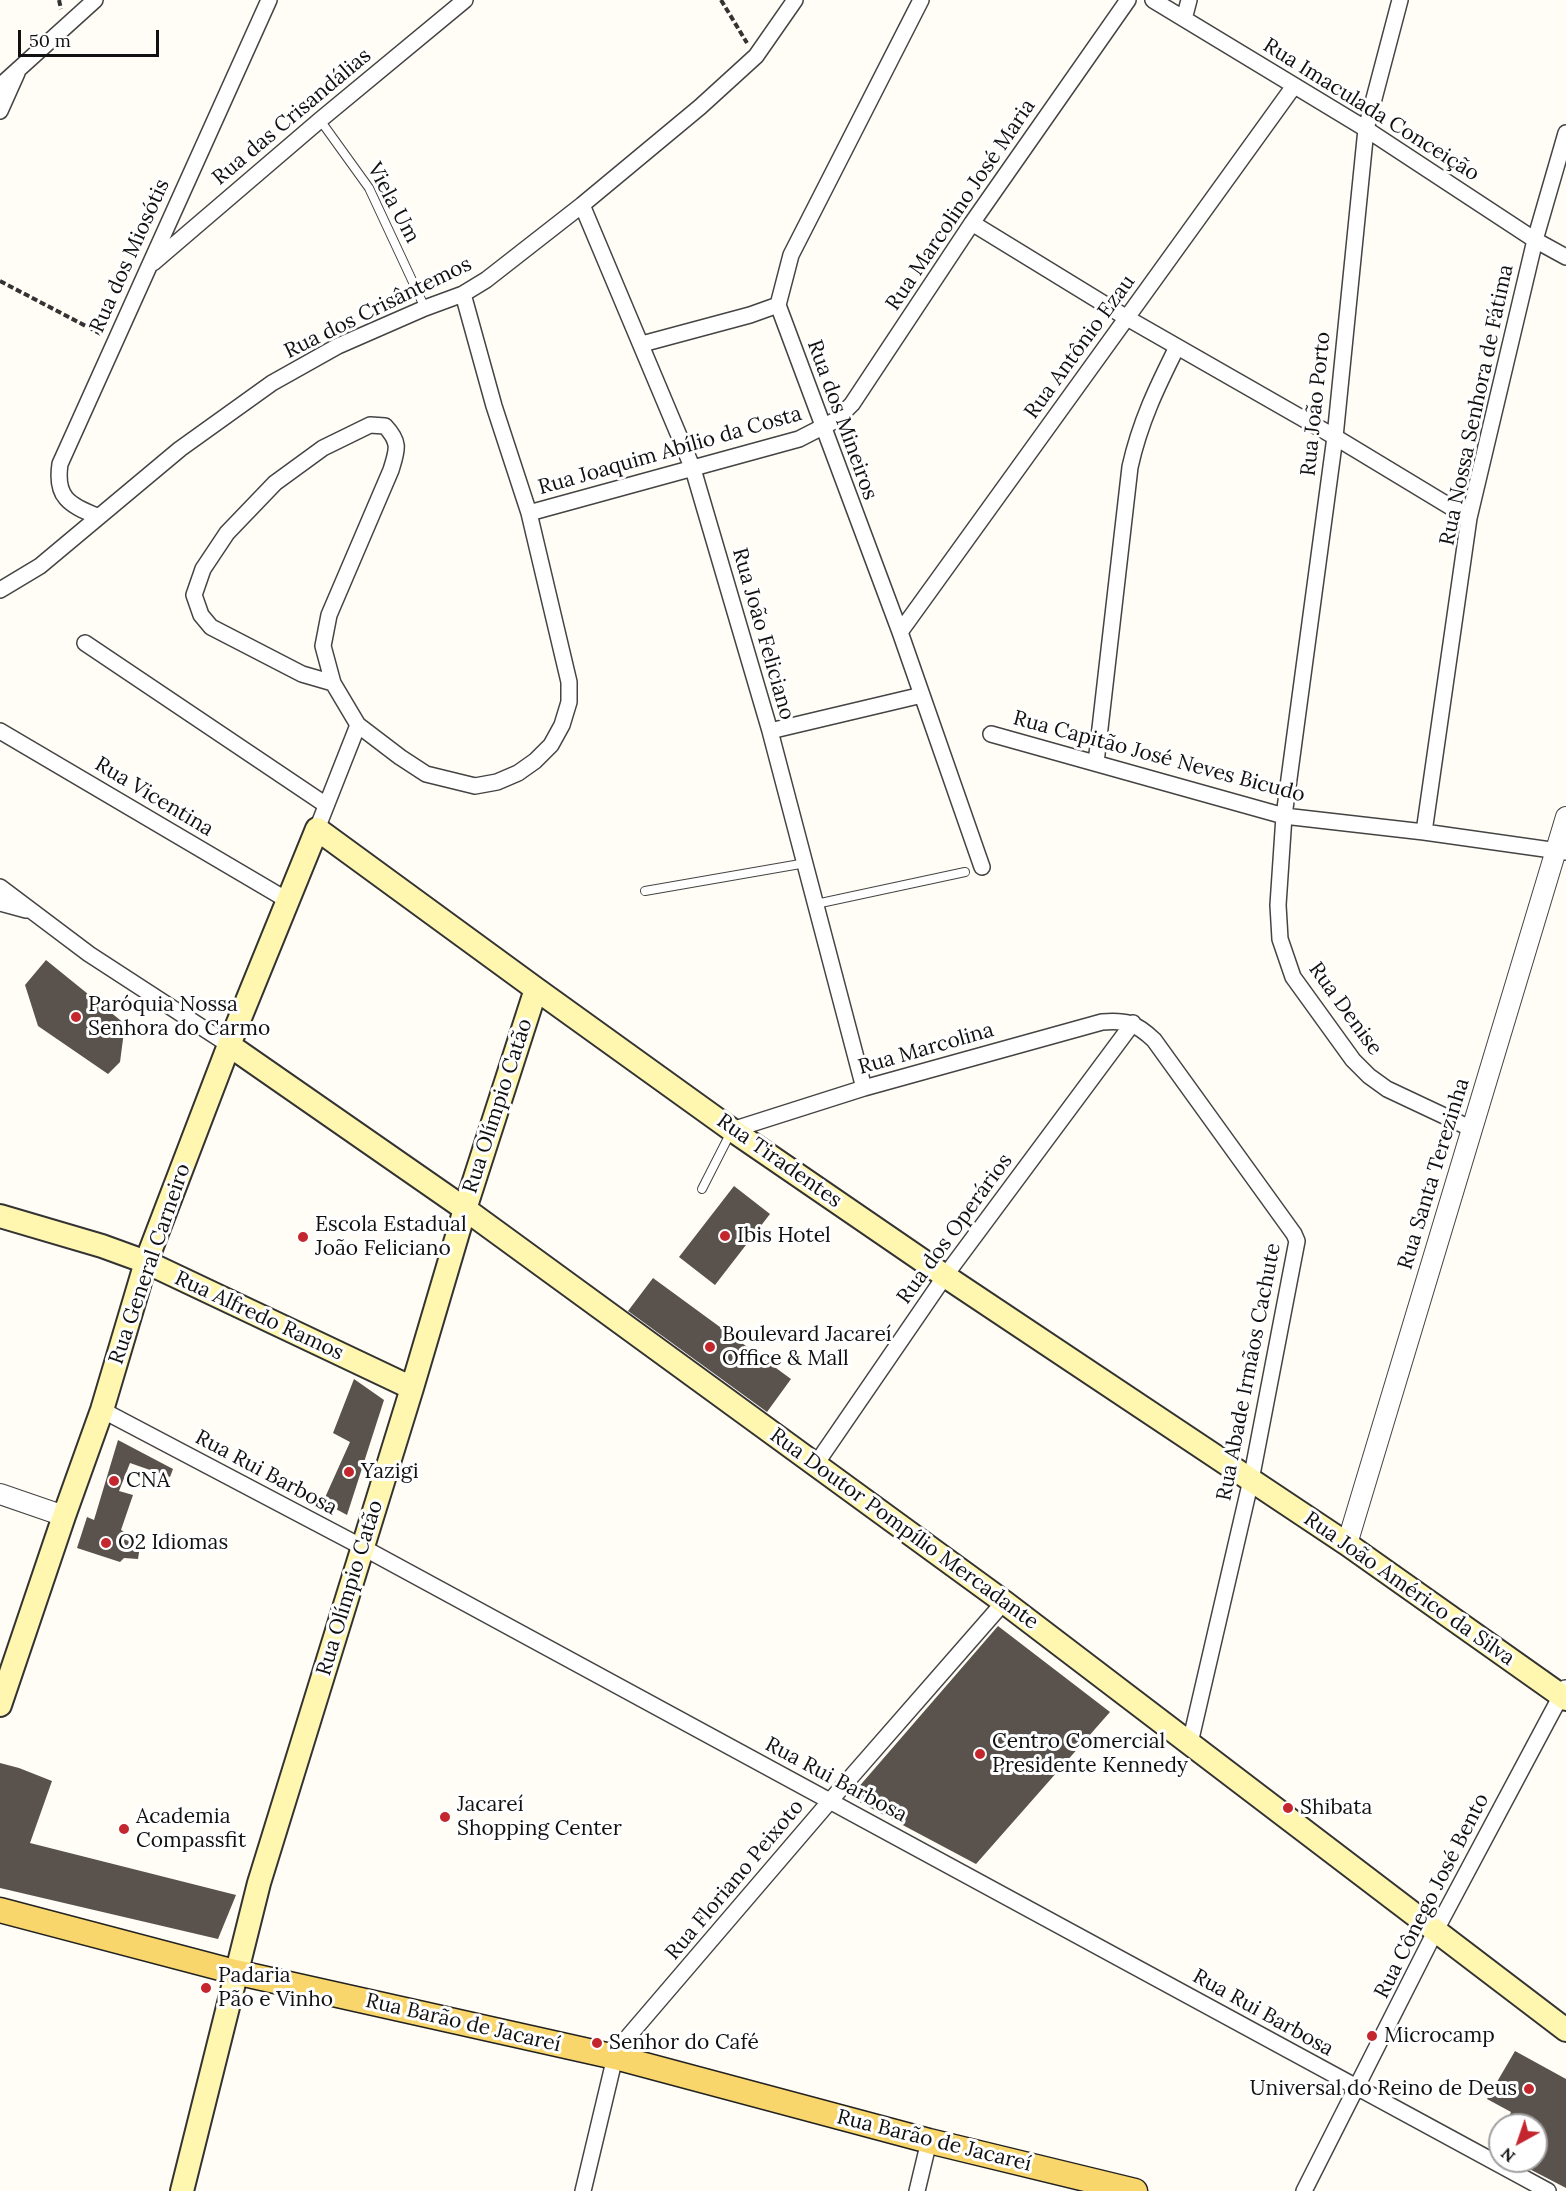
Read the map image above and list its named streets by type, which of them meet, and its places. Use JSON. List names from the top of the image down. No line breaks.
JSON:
{"streets":{"main road":["Rua Olímpio Catão","Rua Tiradentes","Rua General Carneiro","Rua Alfredo Ramos","Rua Doutor Pompílio Mercadante","Rua João Américo da Silva","Rua Barão de Jacareí"],"street":["Rua Imaculada Conceição","Rua das Crisandálias","Rua Marcolino José Maria","Rua dos Miosótis","Rua dos Crisântemos","Rua Antônio Ezau","Rua João Porto","Rua Nossa Senhora de Fátima","Rua dos Mineiros","Rua Joaquim Abílio da Costa","Rua João Feliciano","Rua Capitão José Neves Bicudo","Rua Vicentina","Rua Denise","Rua Marcolina","Rua Santa Terezinha","Rua dos Operários","Rua Abade Irmãos Cachute","Rua Rui Barbosa","Rua Floriano Peixoto","Rua Cônego José Bento"],"lane":["Viela Um"]},"crossings":[["Rua Imaculada Conceição","Rua Antônio Ezau"],["Rua Imaculada Conceição","Rua João Porto"],["Rua Imaculada Conceição","Rua Nossa Senhora de Fátima"],["Rua das Crisandálias","Viela Um"],["Rua das Crisandálias","Rua dos Miosótis"],["Viela Um","Rua dos Crisântemos"],["Rua Marcolino José Maria","Rua dos Mineiros"],["Rua Marcolino José Maria","Rua Joaquim Abílio da Costa"],["Rua dos Miosótis","Rua dos Crisântemos"],["Rua dos Crisântemos","Rua João Feliciano"],["Rua Antônio Ezau","Rua dos Mineiros"],["Rua João Porto","Rua Capitão José Neves Bicudo"],["Rua João Porto","Rua Denise"],["Rua Nossa Senhora de Fátima","Rua Capitão José Neves Bicudo"],["Rua dos Mineiros","Rua Joaquim Abílio da Costa"],["Rua Joaquim Abílio da Costa","Rua João Feliciano"],["Rua João Feliciano","Rua Marcolina"],["Rua Capitão José Neves Bicudo","Rua Denise"],["Rua Capitão José Neves Bicudo","Rua Santa Terezinha"],["Rua Vicentina","Rua General Carneiro"],["Rua Denise","Rua Santa Terezinha"],["Rua Marcolina","Rua Tiradentes"],["Rua Marcolina","Rua dos Operários"],["Rua Marcolina","Rua Abade Irmãos Cachute"],["Rua Olímpio Catão","Rua Tiradentes"],["Rua Olímpio Catão","Rua Alfredo Ramos"],["Rua Olímpio Catão","Rua Rui Barbosa"],["Rua Olímpio Catão","Rua Doutor Pompílio Mercadante"],["Rua Olímpio Catão","Rua Barão de Jacareí"],["Rua Tiradentes","Rua dos Operários"],["Rua Tiradentes","Rua General Carneiro"],["Rua Tiradentes","Rua Abade Irmãos Cachute"],["Rua Tiradentes","Rua João Américo da Silva"],["Rua Santa Terezinha","Rua João Américo da Silva"],["Rua dos Operários","Rua Abade Irmãos Cachute"],["Rua dos Operários","Rua Doutor Pompílio Mercadante"],["Rua General Carneiro","Rua Alfredo Ramos"],["Rua General Carneiro","Rua Rui Barbosa"],["Rua General Carneiro","Rua Doutor Pompílio Mercadante"],["Rua Abade Irmãos Cachute","Rua Doutor Pompílio Mercadante"],["Rua Abade Irmãos Cachute","Rua João Américo da Silva"],["Rua Rui Barbosa","Rua Floriano Peixoto"],["Rua Rui Barbosa","Rua Cônego José Bento"],["Rua Doutor Pompílio Mercadante","Rua Floriano Peixoto"],["Rua Doutor Pompílio Mercadante","Rua Cônego José Bento"],["Rua João Américo da Silva","Rua Cônego José Bento"],["Rua Floriano Peixoto","Rua Barão de Jacareí"]],"places":["Paróquia Nossa Senhora do Carmo","Ibis Hotel","Escola Estadual João Feliciano","Boulevard Jacareí Office & Mall","Yazigi","CNA","O2 Idiomas","Centro Comercial Presidente Kennedy","Shibata","Jacareí Shopping Center","Academia Compassfit","Padaria Pão e Vinho","Microcamp","Senhor do Café","Universal do Reino de Deus"],"scale_bar":"50 m","north":"bottom left"}
